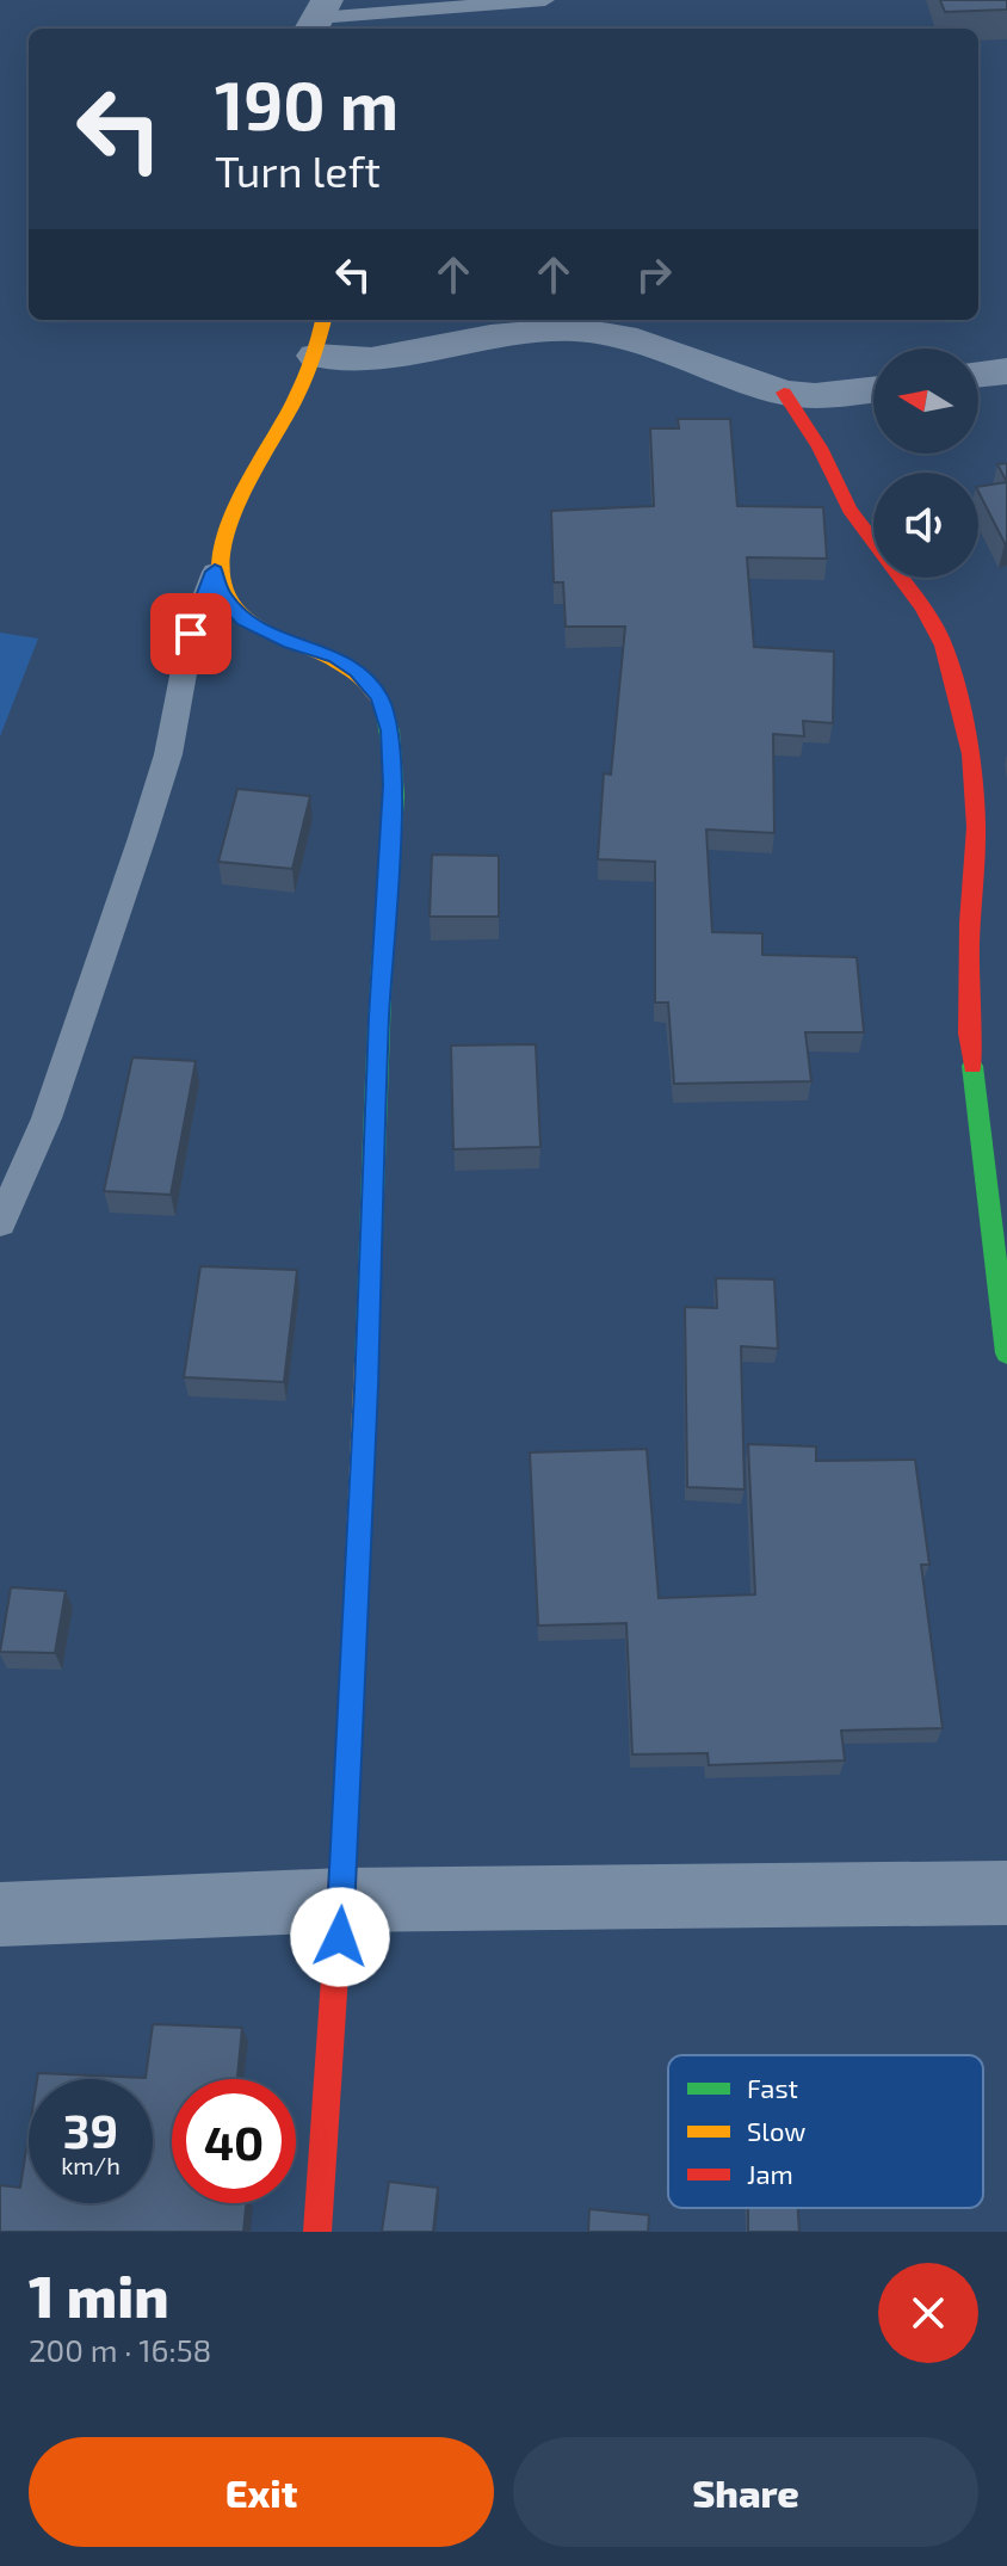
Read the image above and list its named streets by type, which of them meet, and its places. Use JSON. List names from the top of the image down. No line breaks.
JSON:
{"legend":["Fast","Slow","Jam"],"north":"left","page":{"turn":["190 m","Turn left"],"speed":"39 km/h","limit":"40","heading":["1 min","200 m · 16:58"],"buttons":["Exit","Share"]}}
